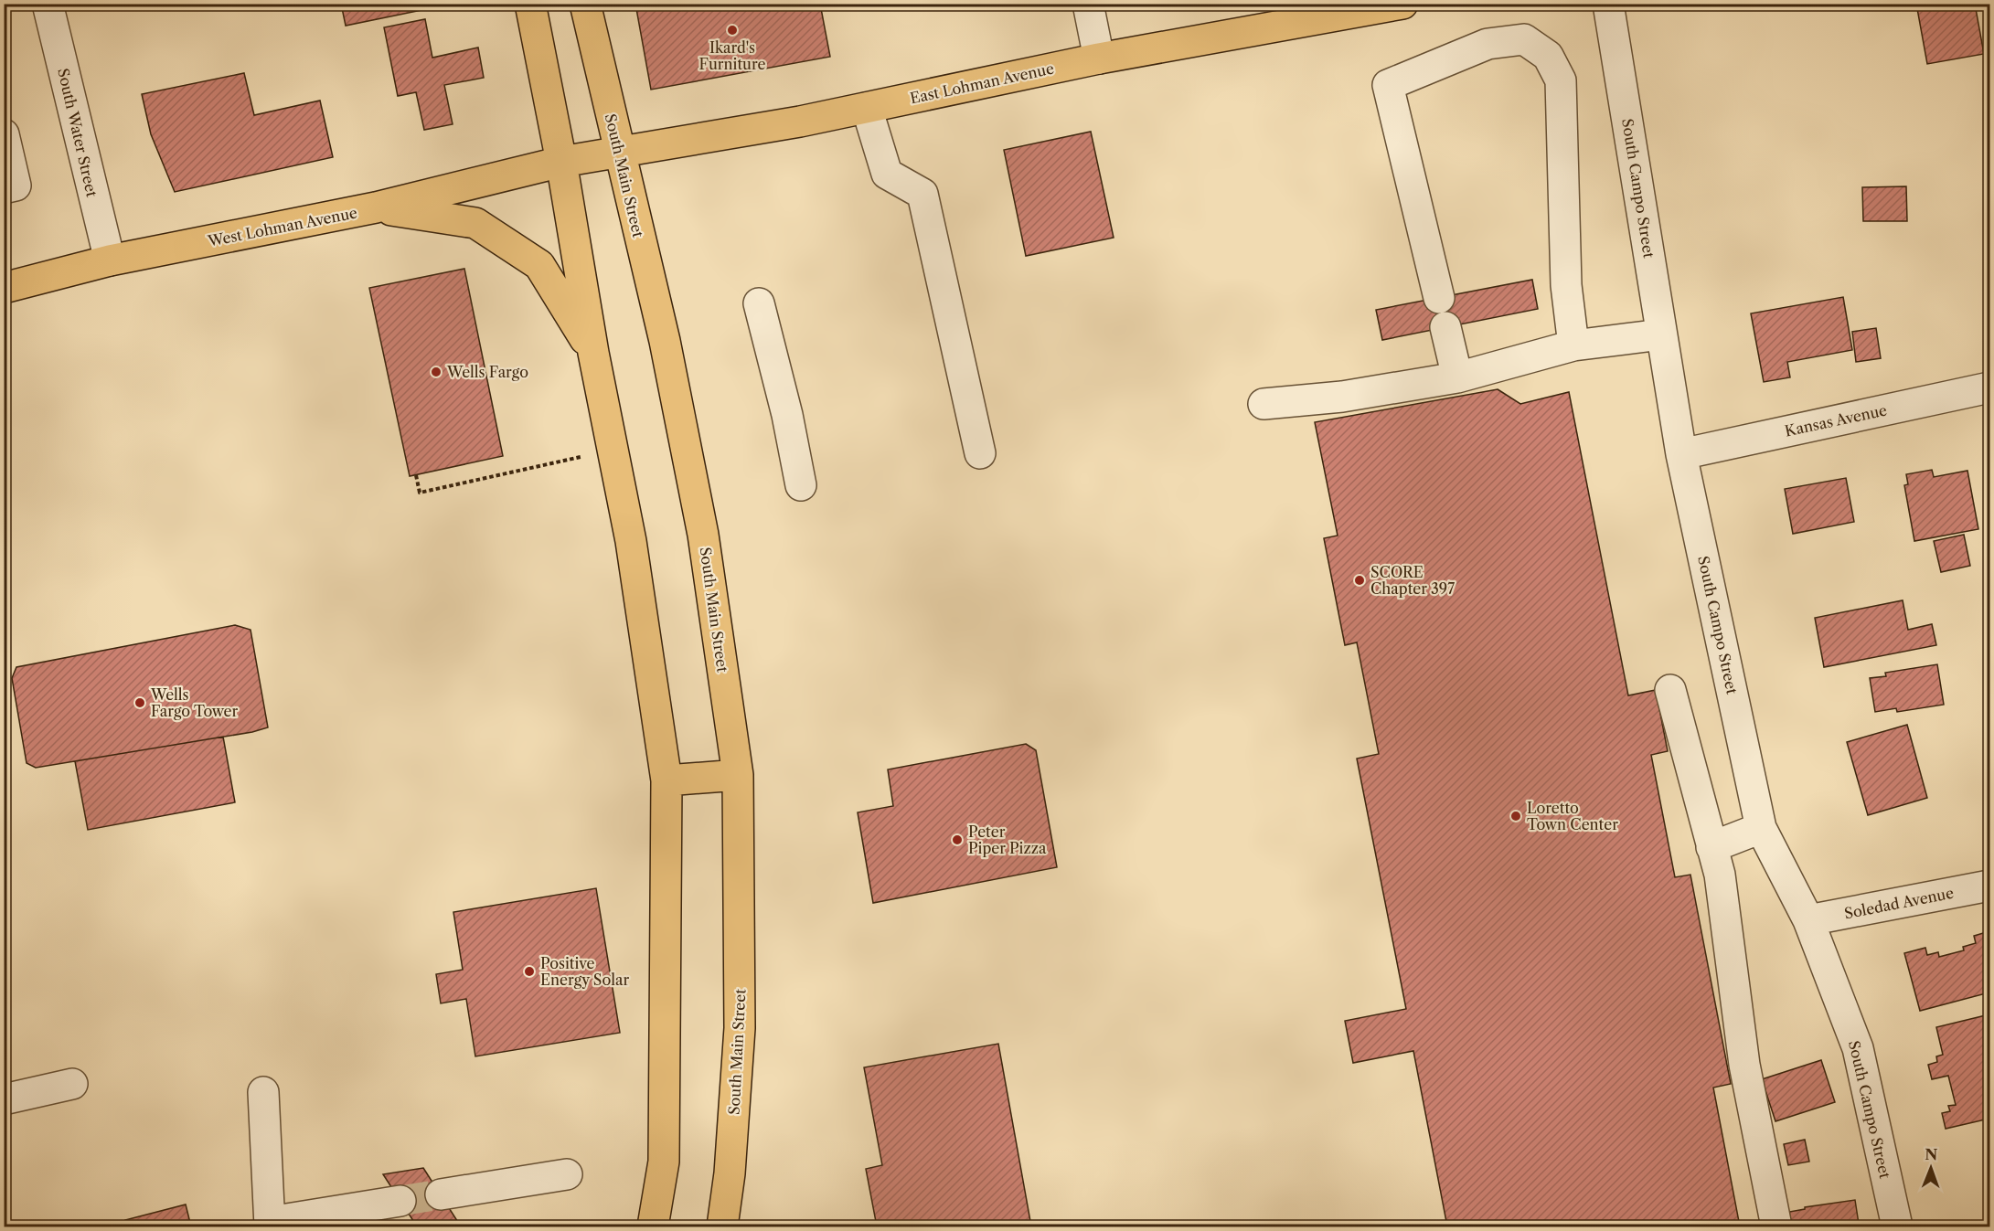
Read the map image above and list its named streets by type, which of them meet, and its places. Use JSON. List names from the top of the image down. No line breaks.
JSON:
{"streets":{"main road":["East Lohman Avenue","South Main Street","West Lohman Avenue"],"street":["South Water Street","South Campo Street","Kansas Avenue","Soledad Avenue"]},"crossings":[["East Lohman Avenue","South Main Street"],["East Lohman Avenue","West Lohman Avenue"],["South Water Street","West Lohman Avenue"],["South Campo Street","Kansas Avenue"],["South Campo Street","Soledad Avenue"]],"places":["Ikard's Furniture","Wells Fargo","SCORE Chapter 397","Wells Fargo Tower","Loretto Town Center","Peter Piper Pizza","Positive Energy Solar"],"north":"top"}
